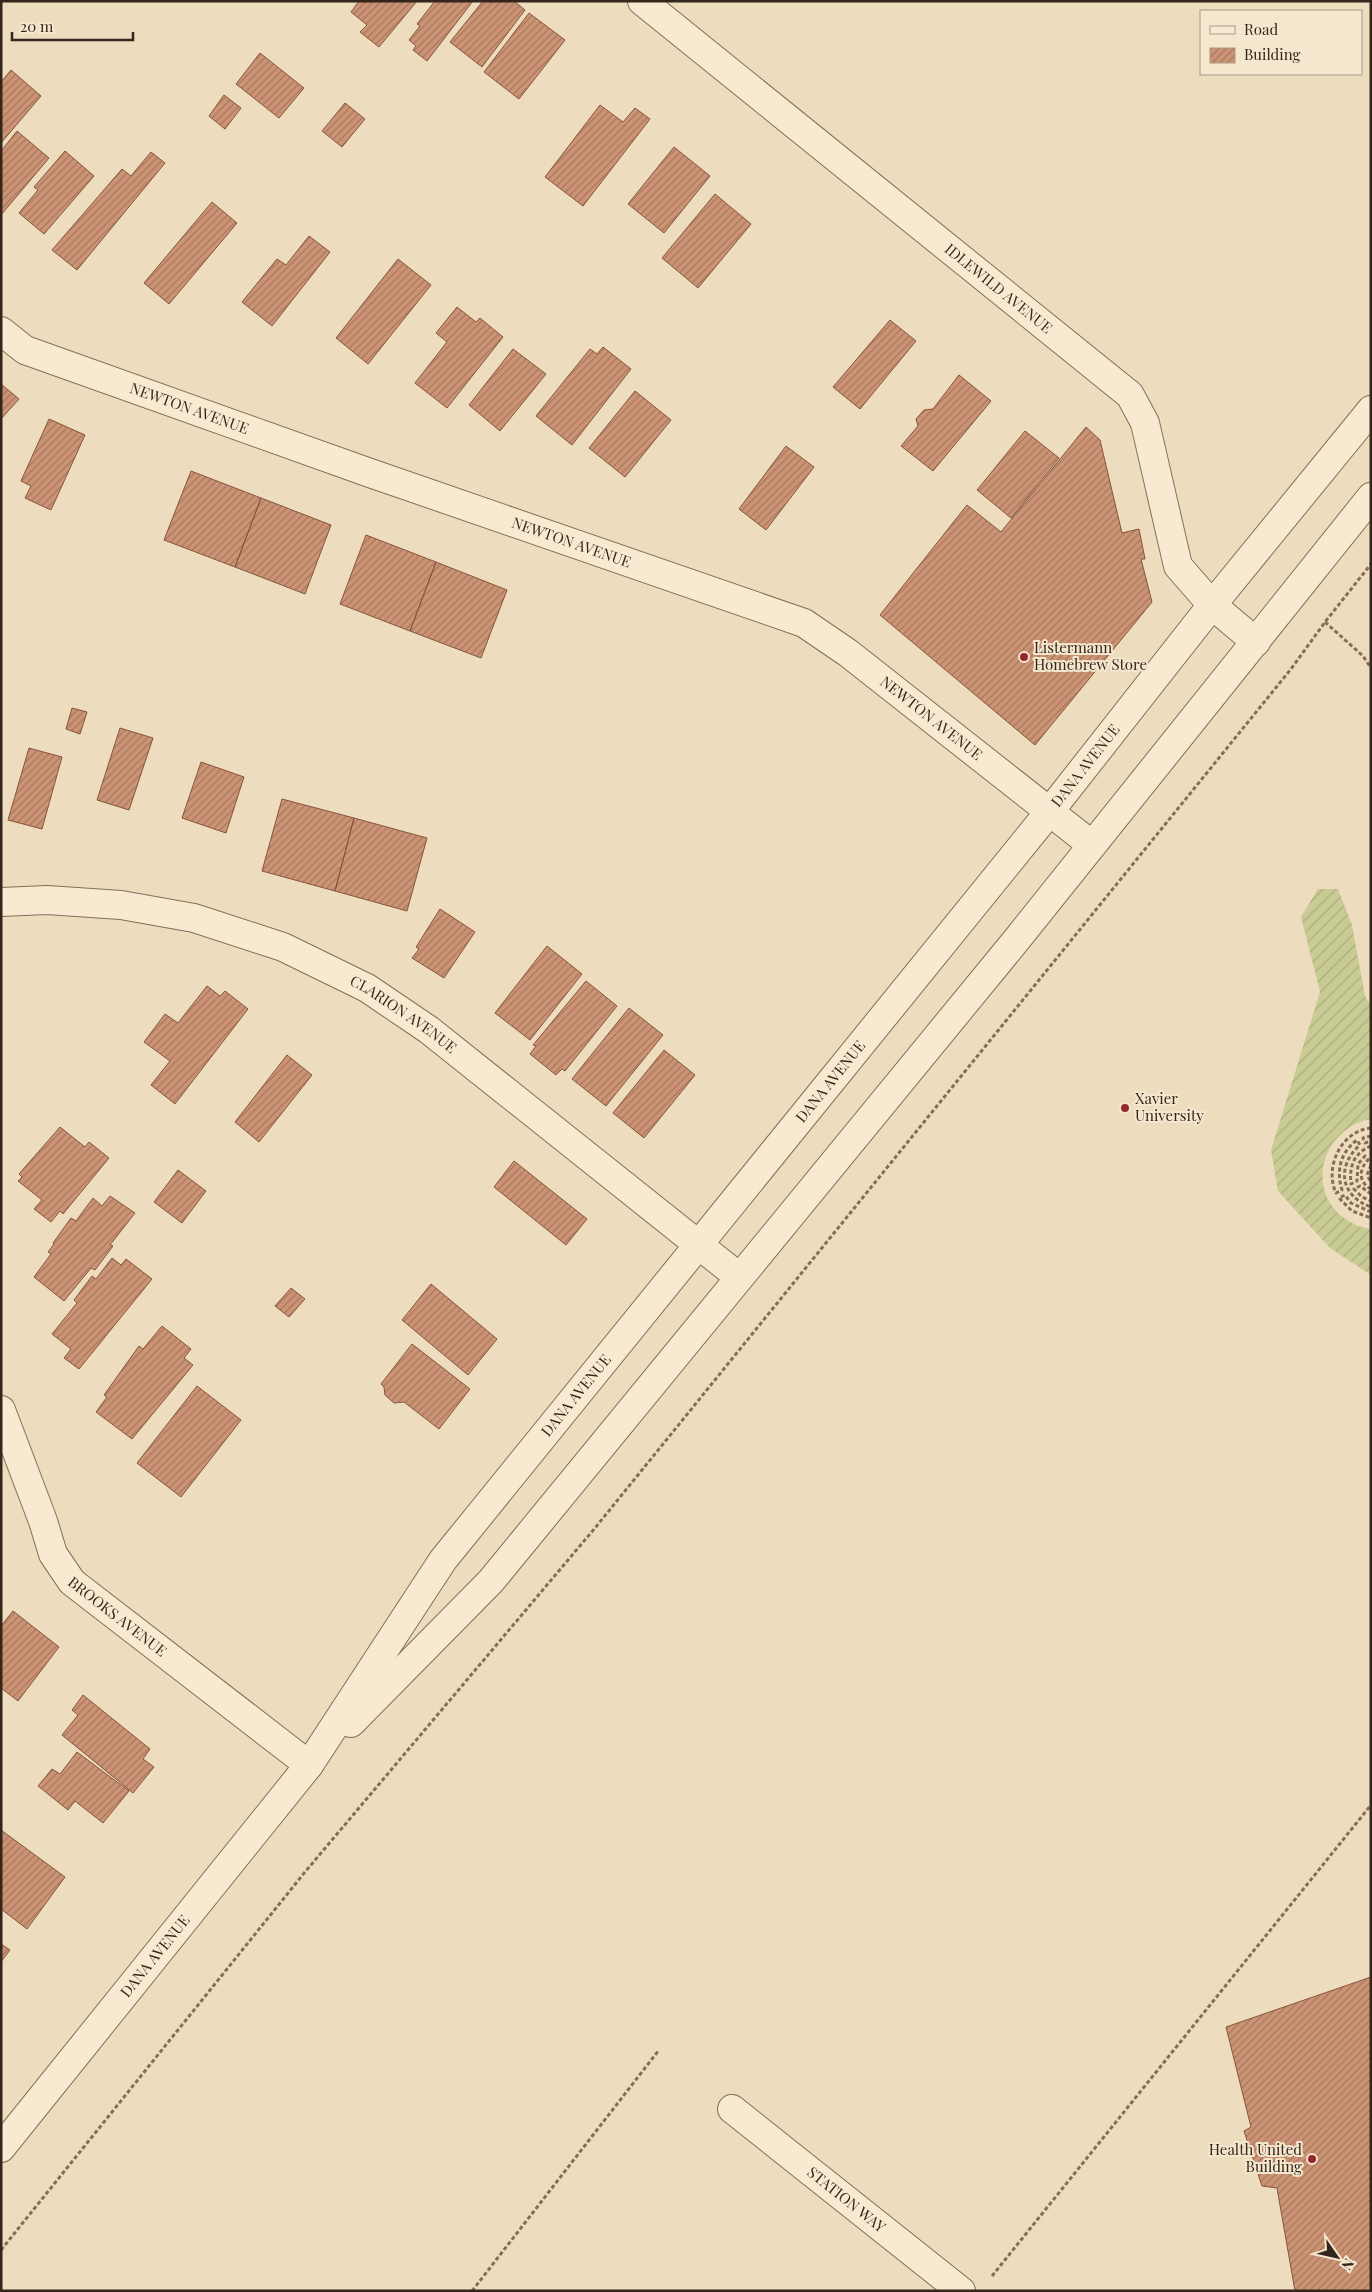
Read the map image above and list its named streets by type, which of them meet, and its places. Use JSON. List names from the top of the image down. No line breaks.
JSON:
{"streets":{"street":["IDLEWILD AVENUE","NEWTON AVENUE","DANA AVENUE","CLARION AVENUE","BROOKS AVENUE","STATION WAY"]},"crossings":[["IDLEWILD AVENUE","DANA AVENUE"],["NEWTON AVENUE","DANA AVENUE"],["DANA AVENUE","CLARION AVENUE"],["DANA AVENUE","BROOKS AVENUE"]],"places":["Listermann Homebrew Store","Xavier University","Health United Building"],"legend":["Road","Building"],"scale_bar":"20 m","north":"bottom right"}
